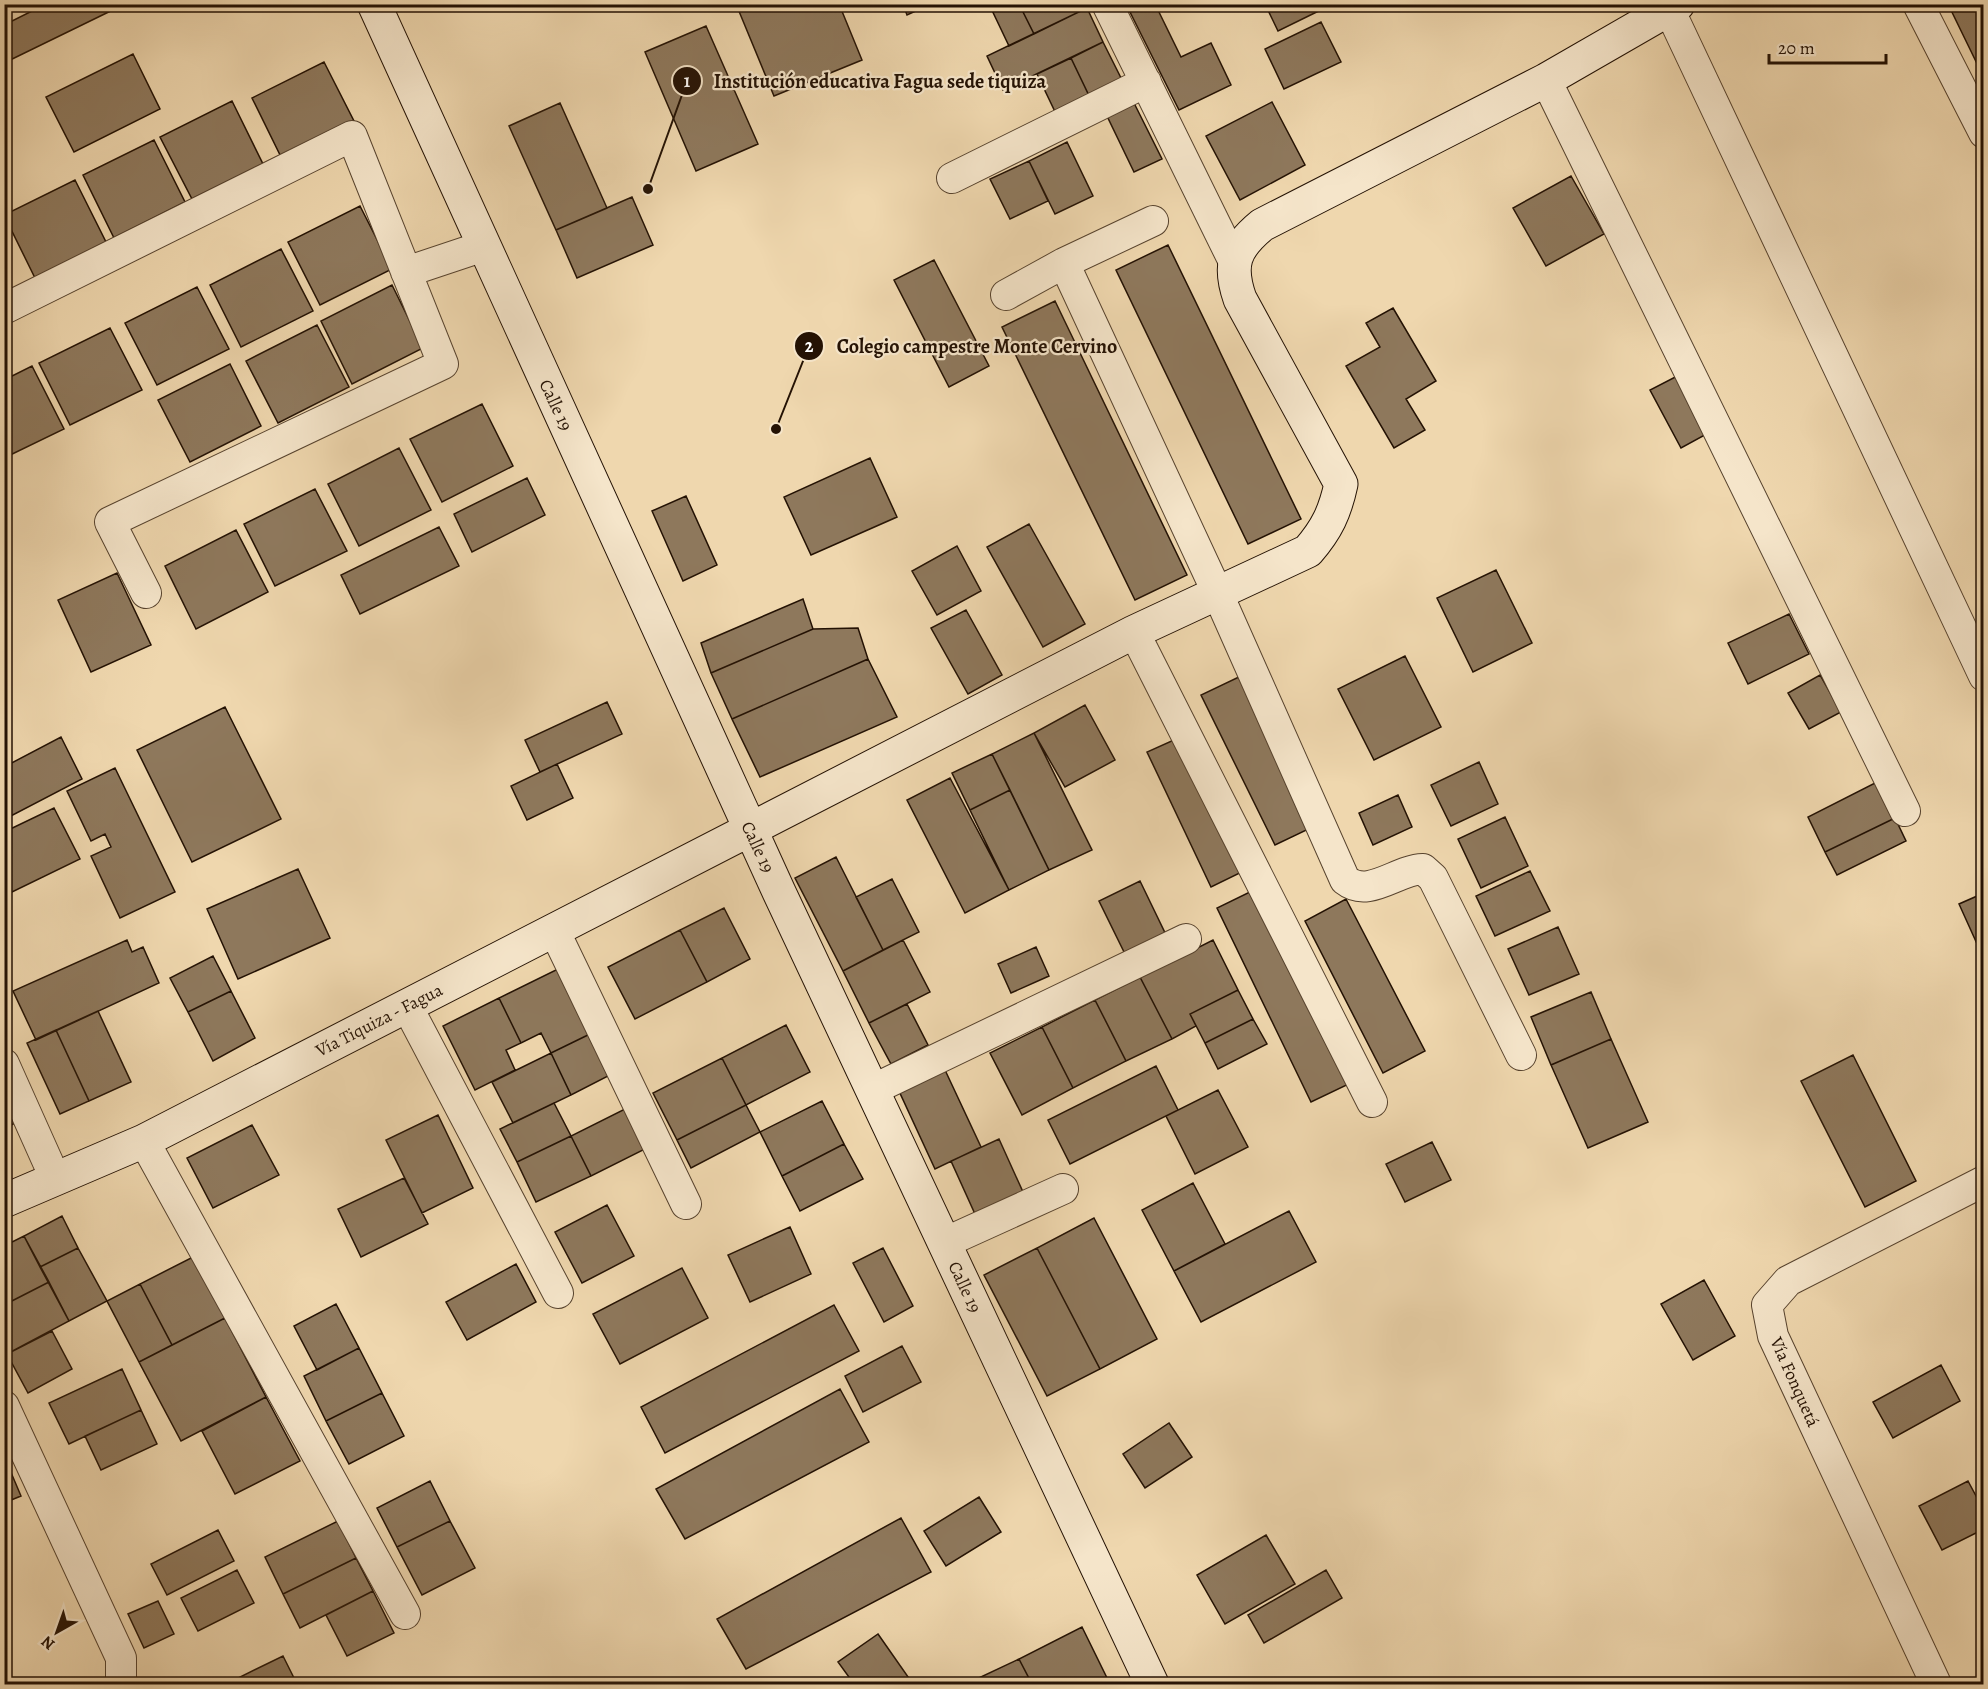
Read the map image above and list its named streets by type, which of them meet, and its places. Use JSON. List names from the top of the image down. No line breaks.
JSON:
{"streets":{"street":["Calle 19","Vía Tiquiza - Fagua","Vía Fonquetá"]},"crossings":[["Calle 19","Vía Tiquiza - Fagua"]],"places":["Institución educativa Fagua sede tiquiza","Colegio campestre Monte Cervino"],"scale_bar":"20 m","north":"bottom left"}
